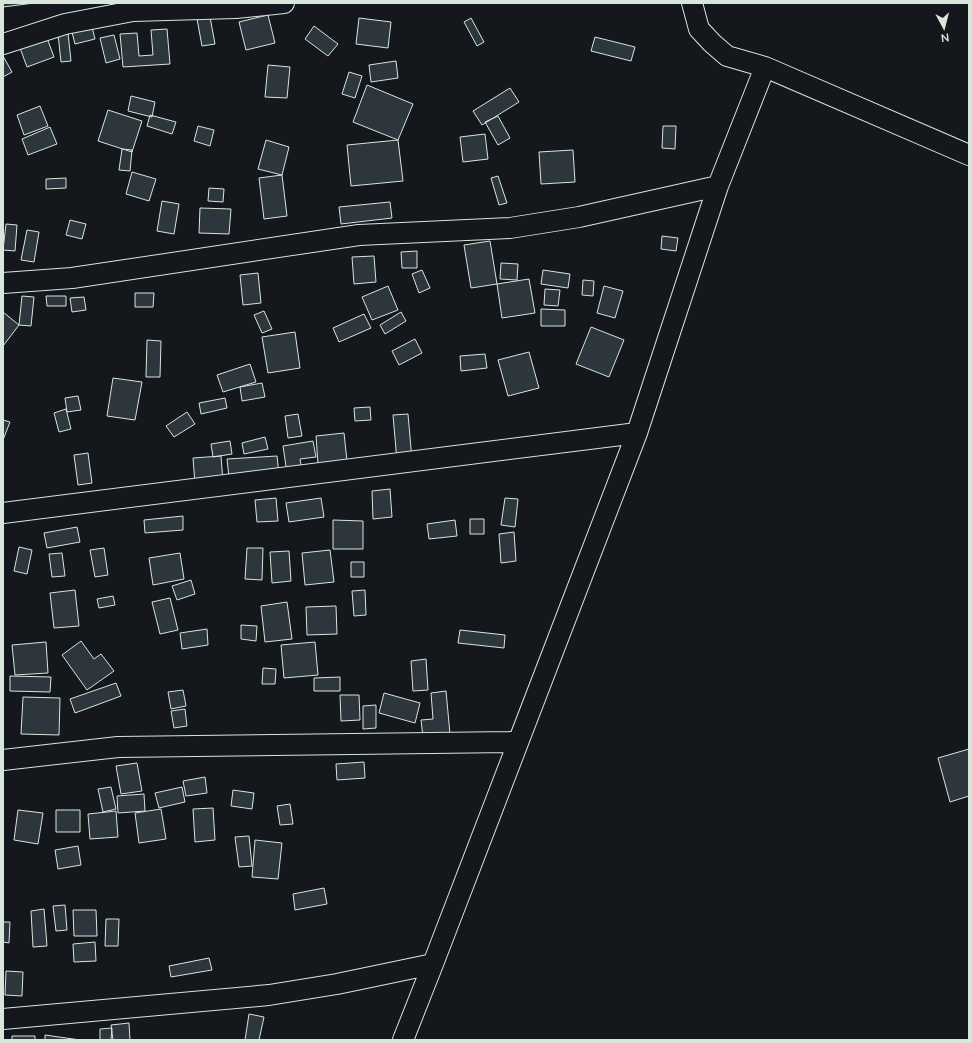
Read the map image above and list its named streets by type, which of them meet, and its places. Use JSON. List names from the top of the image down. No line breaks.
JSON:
{"north":"bottom"}
